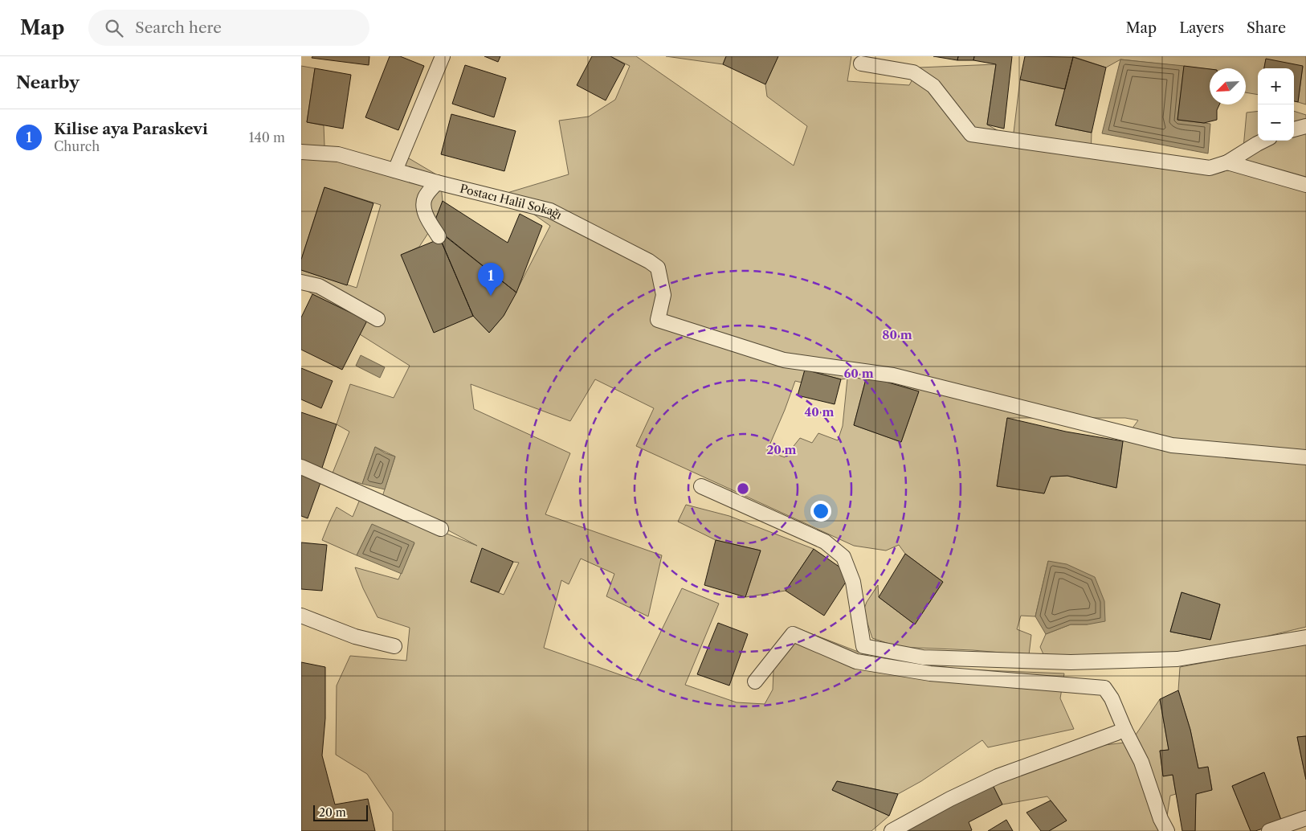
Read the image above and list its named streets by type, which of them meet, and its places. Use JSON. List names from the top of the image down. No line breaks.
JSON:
{"streets":{"street":["Postacı Halil Sokağı"]},"scale_bar":"20 m","north":"bottom left","page":{"header":"Map","search":"Search here","nav":["Map","Layers","Share"],"heading":"Nearby","map_buttons":["+","−"],"list":[{"mark":"1","name":"Kilise aya Paraskevi","note":"Church","value":"140 m"}],"pins":"1","scale":"20 m"},"rings":["80 m","60 m","40 m","20 m"]}
